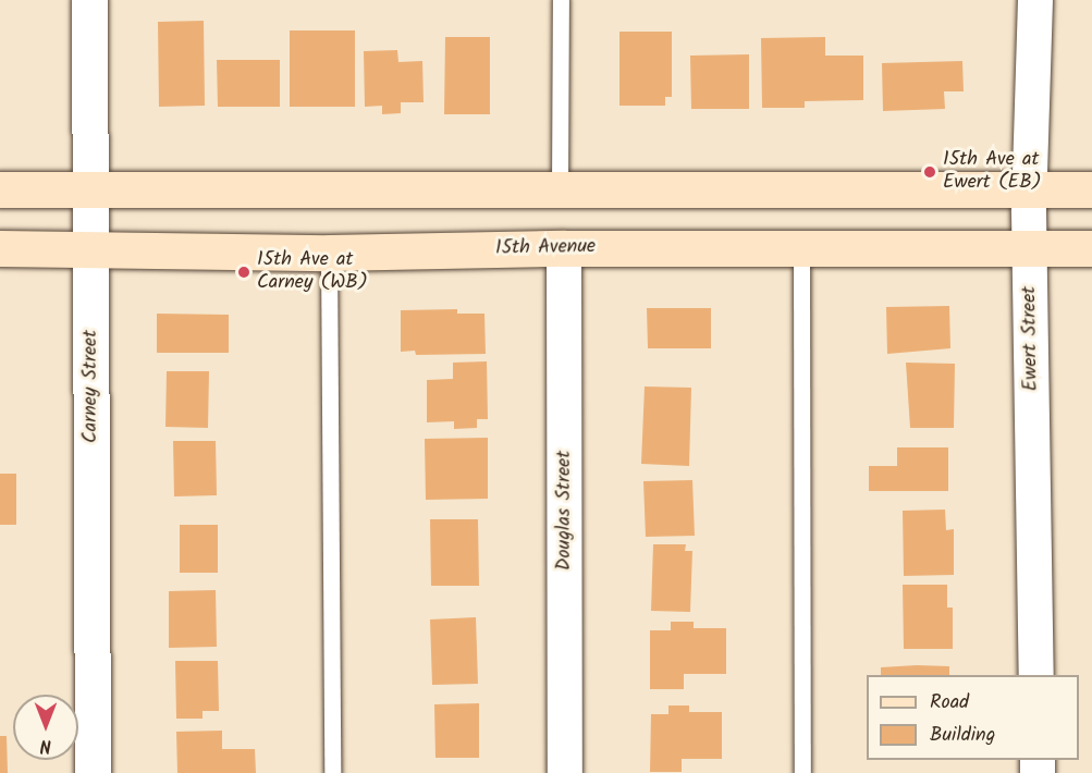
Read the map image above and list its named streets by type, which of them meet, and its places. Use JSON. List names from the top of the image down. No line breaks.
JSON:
{"streets":{"main road":["15th Avenue"],"street":["Ewert Street","Carney Street","Douglas Street"]},"crossings":[["15th Avenue","Ewert Street"],["15th Avenue","Carney Street"],["15th Avenue","Douglas Street"]],"places":["15th Ave at Ewert (EB)","15th Ave at Carney (WB)"],"legend":["Road","Building"],"north":"bottom"}
